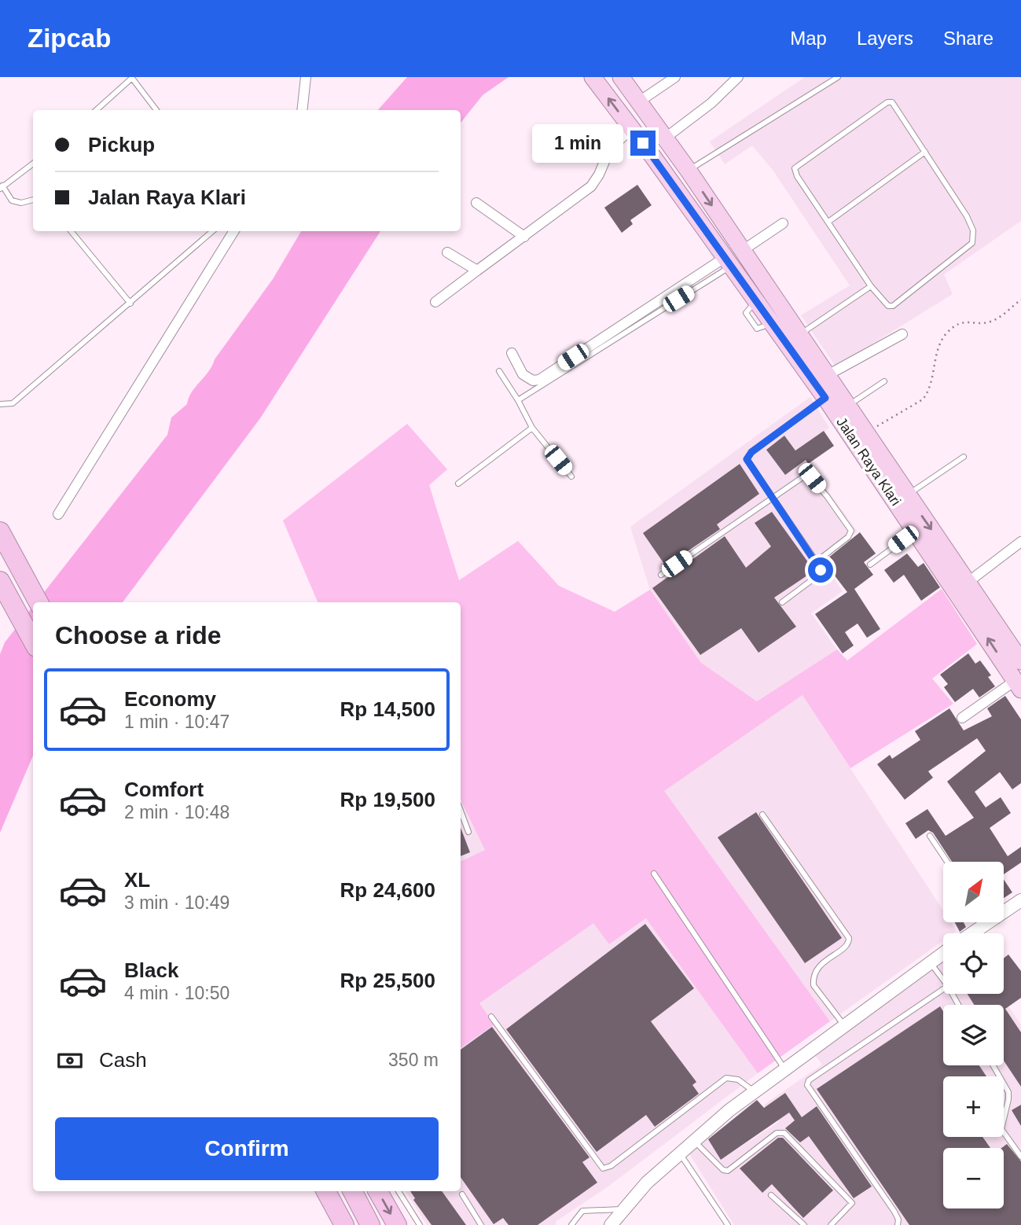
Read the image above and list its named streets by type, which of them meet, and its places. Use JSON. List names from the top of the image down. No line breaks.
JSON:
{"streets":{"highway":["Jalan Raya Klari"]},"north":"top right","page":{"header":"Zipcab","nav":["Map","Layers","Share"],"banner":["Pickup","Jalan Raya Klari"],"bubble":"1 min","heading":"Choose a ride","list":[{"name":"Economy","note":"1 min · 10:47","value":"Rp 14,500"},{"name":"Comfort","note":"2 min · 10:48","value":"Rp 19,500"},{"name":"XL","note":"3 min · 10:49","value":"Rp 24,600"},{"name":"Black","note":"4 min · 10:50","value":"Rp 25,500"}],"map_buttons":["+","−"],"pay":["Cash","350 m"],"buttons":"Confirm"}}
